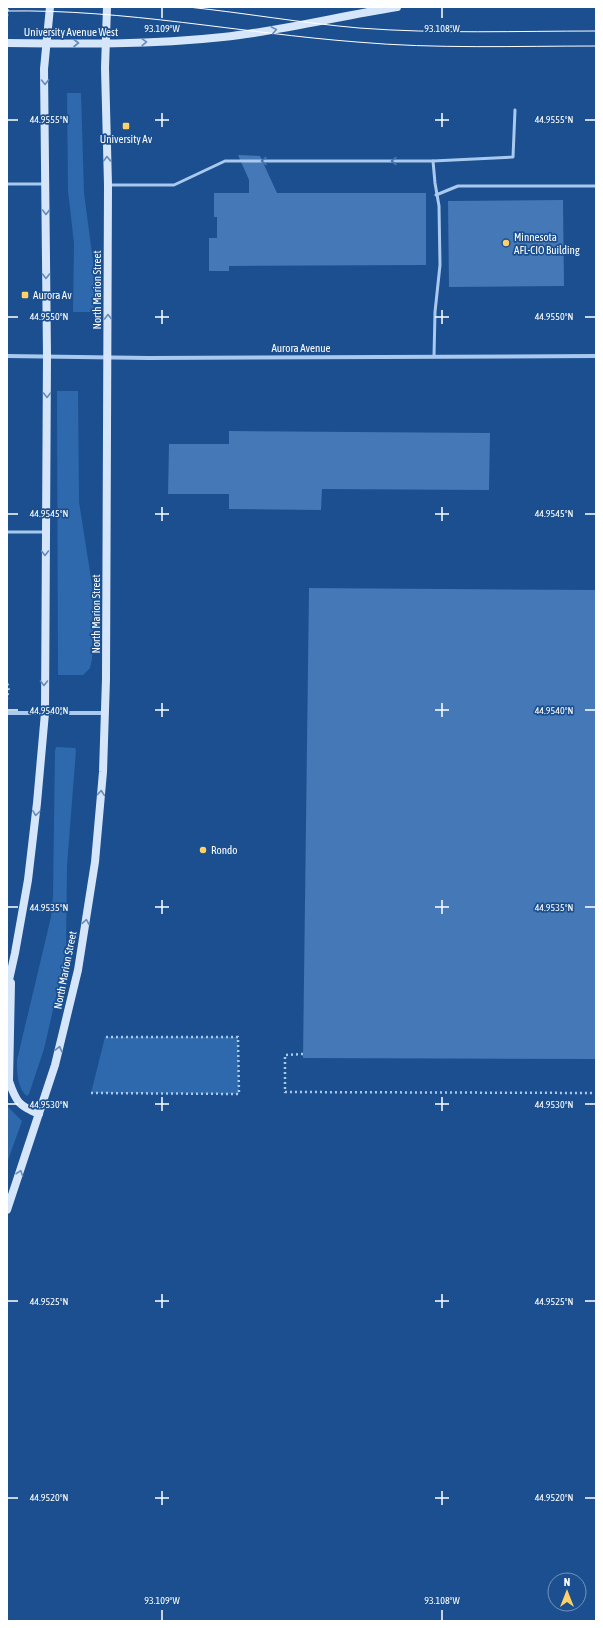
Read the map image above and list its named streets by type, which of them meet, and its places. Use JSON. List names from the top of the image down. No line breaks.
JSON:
{"streets":{"main road":["University Avenue West","North Marion Street"],"street":["Aurora Avenue"]},"crossings":[["University Avenue West","North Marion Street"],["North Marion Street","Aurora Avenue"]],"one_way":["University Avenue West"],"places":{"transit":["University Av","Aurora Av"],"other":["Minnesota AFL-CIO Building","Rondo"]},"north":"top","coordinates":["93.109°W","93.108°W","44.9555°N","44.9550°N","44.9545°N","44.9540°N","44.9535°N","44.9530°N","44.9525°N","44.9520°N"]}
